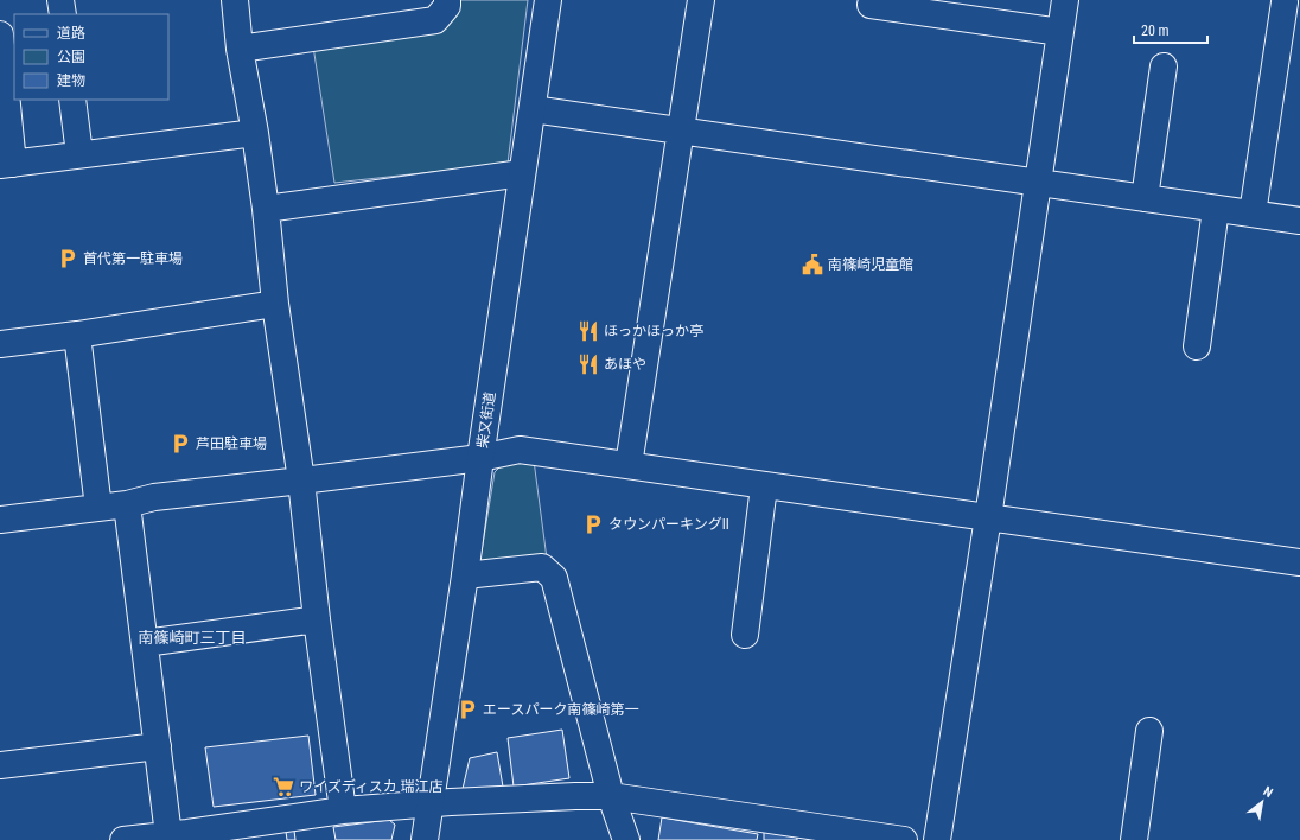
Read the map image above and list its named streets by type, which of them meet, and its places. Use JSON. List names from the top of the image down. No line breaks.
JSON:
{"streets":{"street":["柴又街道"]},"districts":["南篠崎町三丁目"],"places":{"parking":["首代第一駐車場","芦田駐車場","タウンパーキングII","エースパーク南篠崎第一"],"public building":["南篠崎児童館"],"restaurant":["ほっかほっか亭","あほや"],"supermarket":["ワイズディスカ 瑞江店"]},"legend":["道路","公園","建物"],"scale_bar":"20 m","north":"top right"}
